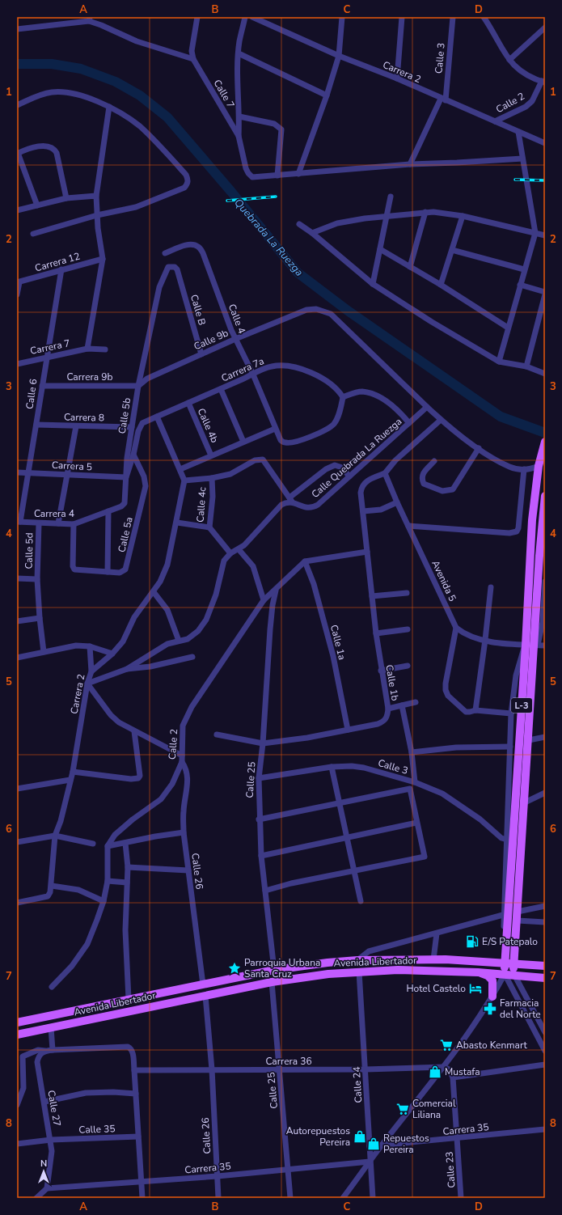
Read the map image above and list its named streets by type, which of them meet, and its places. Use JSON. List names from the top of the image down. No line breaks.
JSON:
{"streets":{"main road":["L-3","Avenida Libertador"],"street":["Calle 3","Carrera 2","Calle 7","Calle 2","Carrera 12","Calle B","Calle 4","Calle 9b","Carrera 7","Carrera 7a","Carrera 9b","Calle 6","Calle 5b","Carrera 8","Calle 4b","Calle Quebrada La Ruezga","Carrera 5","Calle 4c","Carrera 4","Calle 5a","Calle 5d","Avenida 5","Calle 1a","Calle 1b","Calle 25","Calle 26","Carrera 36","Calle 24","Calle 27","Calle 35","Carrera 35","Calle 23"]},"crossings":[["Calle 3","Carrera 2"],["Calle 3","Calle 25"],["Carrera 2","Calle 2"],["Carrera 2","Carrera 7a"],["Carrera 2","Calle 4c"],["Calle 2","Calle 1a"],["Calle 2","Calle 25"],["Calle 2","Calle 26"],["Carrera 12","Calle 6"],["Calle B","Calle 9b"],["Calle B","Calle 5b"],["Calle 4","Calle 9b"],["Calle 4","Carrera 7a"],["Calle 9b","Carrera 9b"],["Calle 9b","Calle 5b"],["Calle 9b","Calle Quebrada La Ruezga"],["Carrera 7","Calle 6"],["Carrera 7a","Calle 5b"],["Carrera 7a","Calle 4b"],["Carrera 7a","Carrera 5"],["Carrera 7a","Calle 5a"],["Carrera 9b","Calle 6"],["Carrera 9b","Calle 5b"],["Calle 6","Carrera 8"],["Calle 6","Carrera 5"],["Calle 6","Carrera 4"],["Calle 5b","Carrera 8"],["Calle 5b","Carrera 5"],["Calle 5b","Carrera 4"],["Carrera 4","Calle 5a"],["Carrera 4","Calle 5d"],["Avenida 5","Calle 1b"],["Calle 1a","Calle 1b"],["Calle 1b","Calle 25"],["L-3","Avenida Libertador"],["Calle 25","Avenida Libertador"],["Calle 25","Carrera 36"],["Calle 25","Carrera 35"],["Calle 26","Avenida Libertador"],["Calle 26","Carrera 36"],["Calle 26","Carrera 35"],["Avenida Libertador","Calle 24"],["Carrera 36","Calle 24"],["Calle 24","Carrera 35"],["Calle 27","Calle 35"],["Calle 27","Carrera 35"],["Carrera 35","Calle 23"]],"water":["Quebrada La Ruezga"],"places":{"fuel station":["E/S Patepalo"],"place":["Parroquia Urbana Santa Cruz"],"hotel":["Hotel Castelo"],"pharmacy":["Farmacia del Norte"],"supermarket":["Abasto Kenmart","Comercial Liliana"],"shop":["Mustafa","Autorepuestos Pereira","Repuestos Pereira"]},"north":"top","grid":{"columns":["A","B","C","D"],"rows":["1","2","3","4","5","6","7","8"]}}
